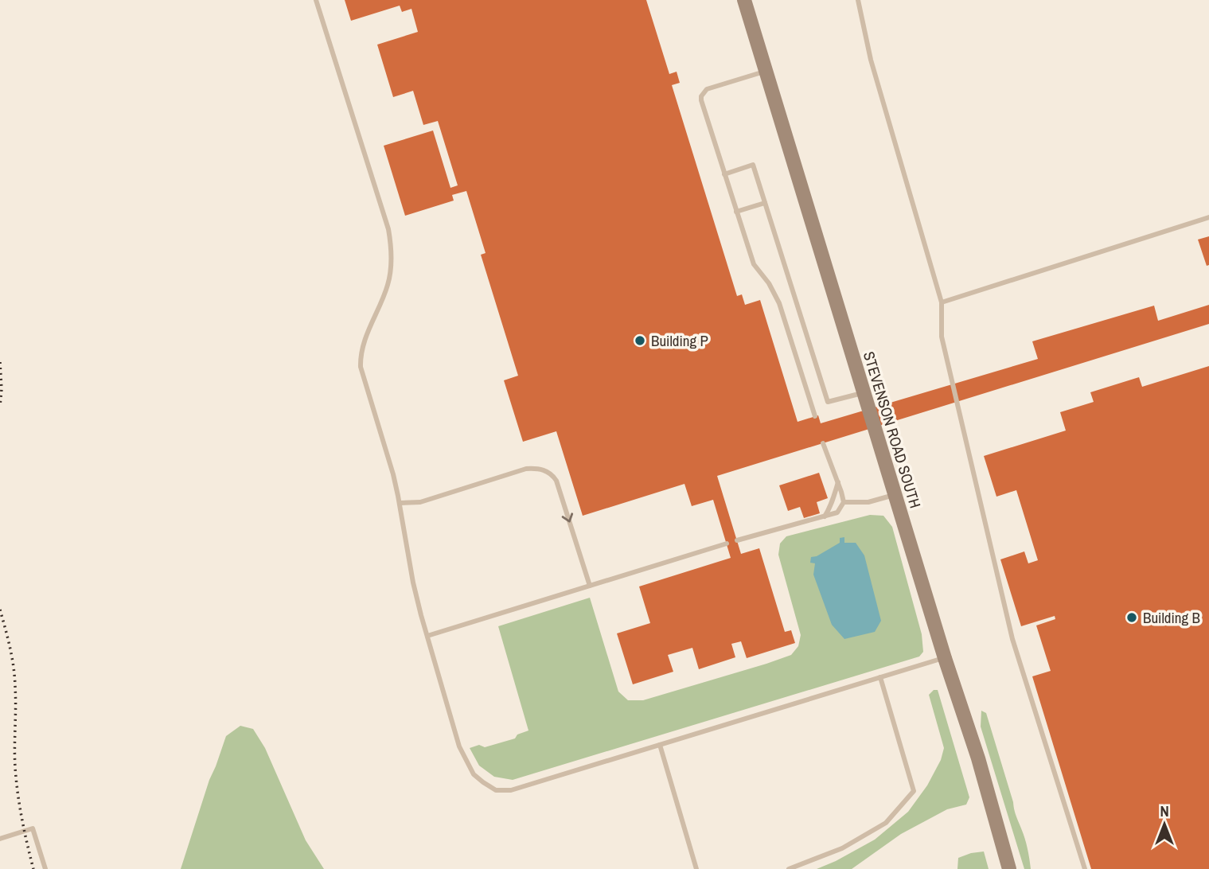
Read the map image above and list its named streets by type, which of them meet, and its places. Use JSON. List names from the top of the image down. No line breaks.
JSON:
{"streets":{"main road":["STEVENSON ROAD SOUTH"]},"places":["Building P","Building B"],"north":"top"}
